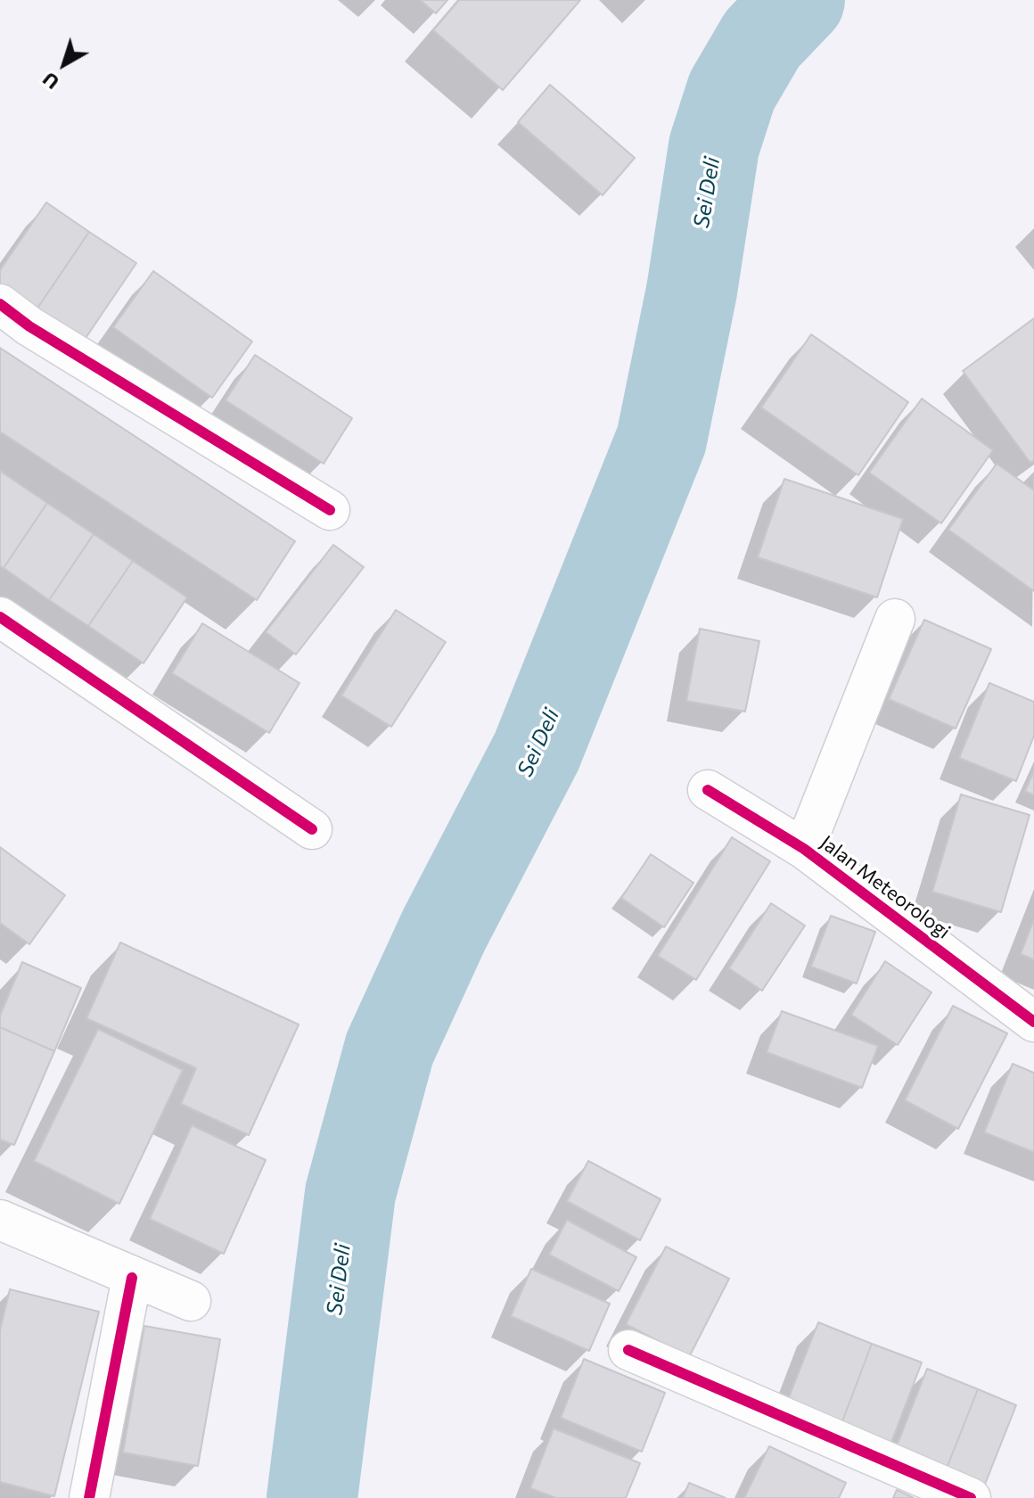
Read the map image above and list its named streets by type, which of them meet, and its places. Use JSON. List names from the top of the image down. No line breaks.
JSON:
{"streets":{"street":["Jalan Meteorologi"]},"water":["Sei Deli"],"north":"bottom left"}
